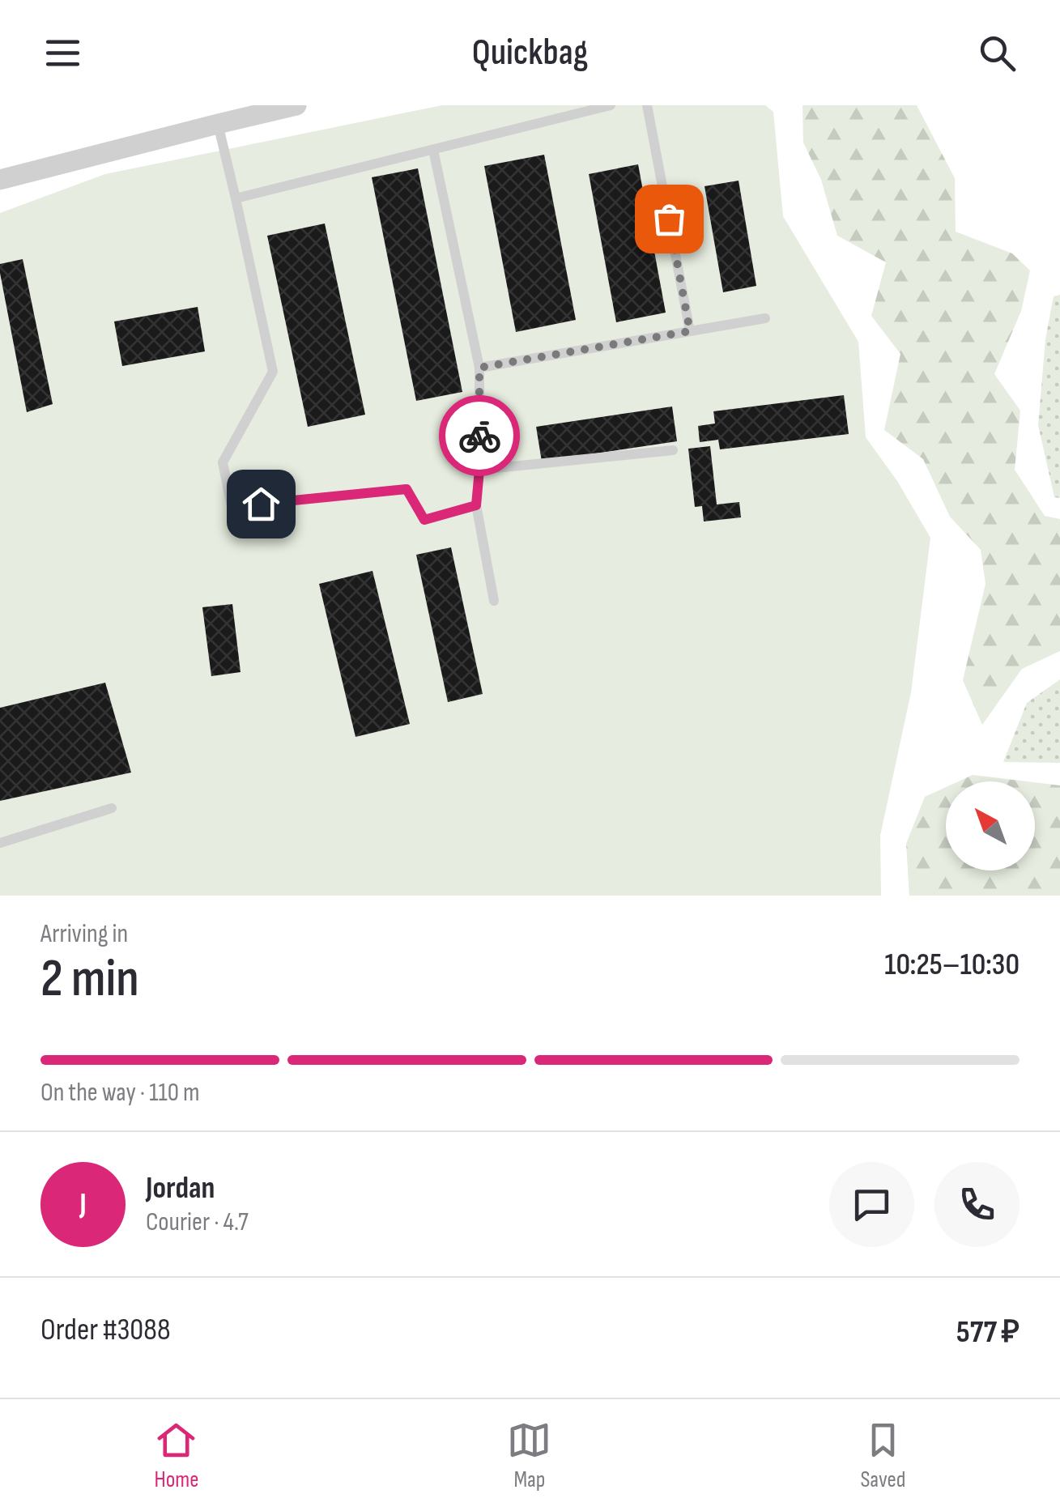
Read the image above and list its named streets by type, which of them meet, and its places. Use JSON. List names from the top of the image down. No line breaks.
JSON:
{"north":"top left","page":{"header":"Quickbag","heading":["2 min","Arriving in","10:25–10:30"],"panel":["Jordan","Courier · 4.7","Order #3088","577 ₽"],"bar":"On the way · 110 m","round":"J","tabs":["Home","Map","Saved"]}}
